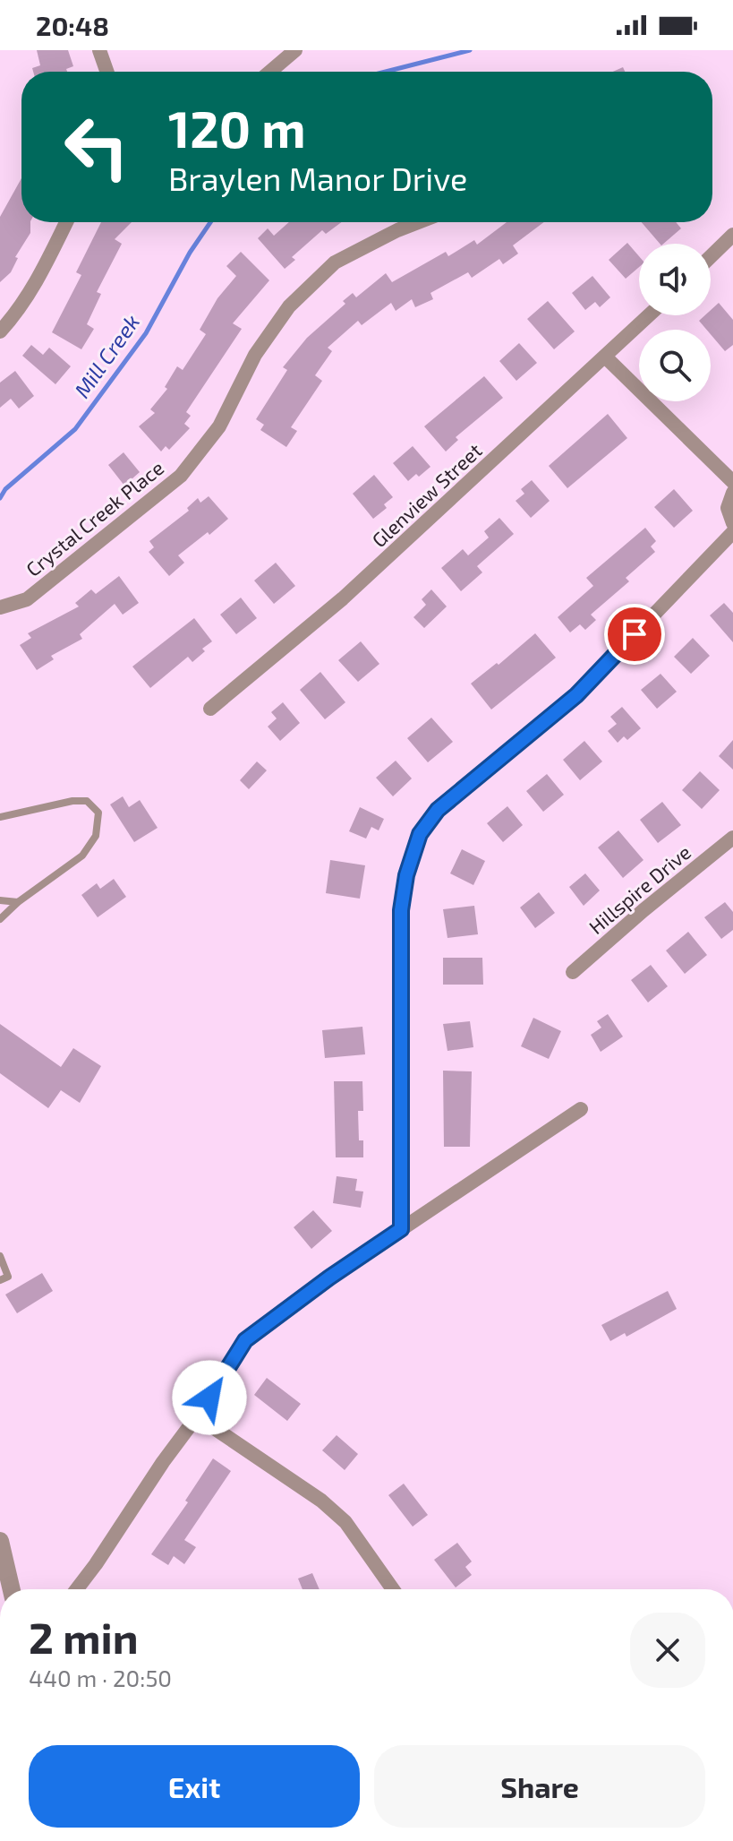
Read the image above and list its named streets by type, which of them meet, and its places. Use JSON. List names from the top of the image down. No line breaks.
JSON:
{"streets":{"street":["Glenview Street","Crystal Creek Place","Hillspire Drive"]},"water":["Mill Creek"],"page":{"status":"20:48","turn":["120 m","Braylen Manor Drive"],"heading":["2 min","440 m · 20:50"],"buttons":["Exit","Share"]}}
